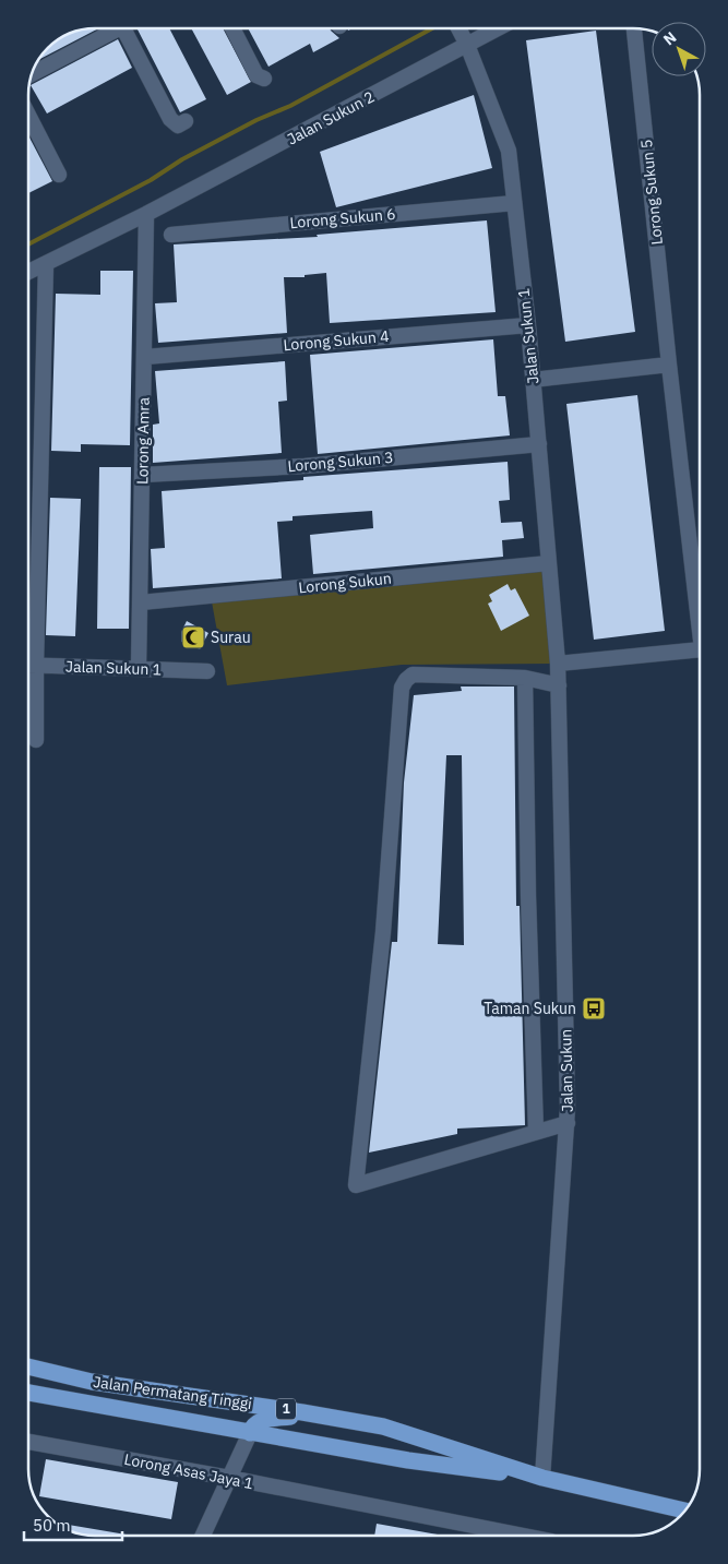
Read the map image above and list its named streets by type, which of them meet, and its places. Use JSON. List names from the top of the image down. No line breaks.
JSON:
{"streets":{"highway":["Jalan Permatang Tinggi","1"],"street":["Jalan Sukun 2","Lorong Sukun 5","Lorong Sukun 6","Jalan Sukun 1","Lorong Sukun 4","Lorong Amra","Lorong Sukun 3","Lorong Sukun","Jalan Sukun","Lorong Asas Jaya 1"]},"crossings":[["Jalan Sukun 2","Jalan Sukun 1"],["Jalan Sukun 2","Lorong Amra"],["Lorong Sukun 5","Jalan Sukun 1"],["Lorong Sukun 5","Jalan Sukun"],["Lorong Sukun 6","Jalan Sukun 1"],["Jalan Sukun 1","Lorong Sukun 4"],["Jalan Sukun 1","Lorong Amra"],["Jalan Sukun 1","Lorong Sukun 3"],["Jalan Sukun 1","Lorong Sukun"],["Jalan Sukun 1","Jalan Sukun"],["Lorong Sukun 4","Lorong Amra"],["Lorong Amra","Lorong Sukun 3"],["Lorong Amra","Lorong Sukun"],["Jalan Sukun","Jalan Permatang Tinggi"]],"places":{"mosque":["Surau"],"bus stop":["Taman Sukun"]},"scale_bar":"50 m","north":"top left"}
